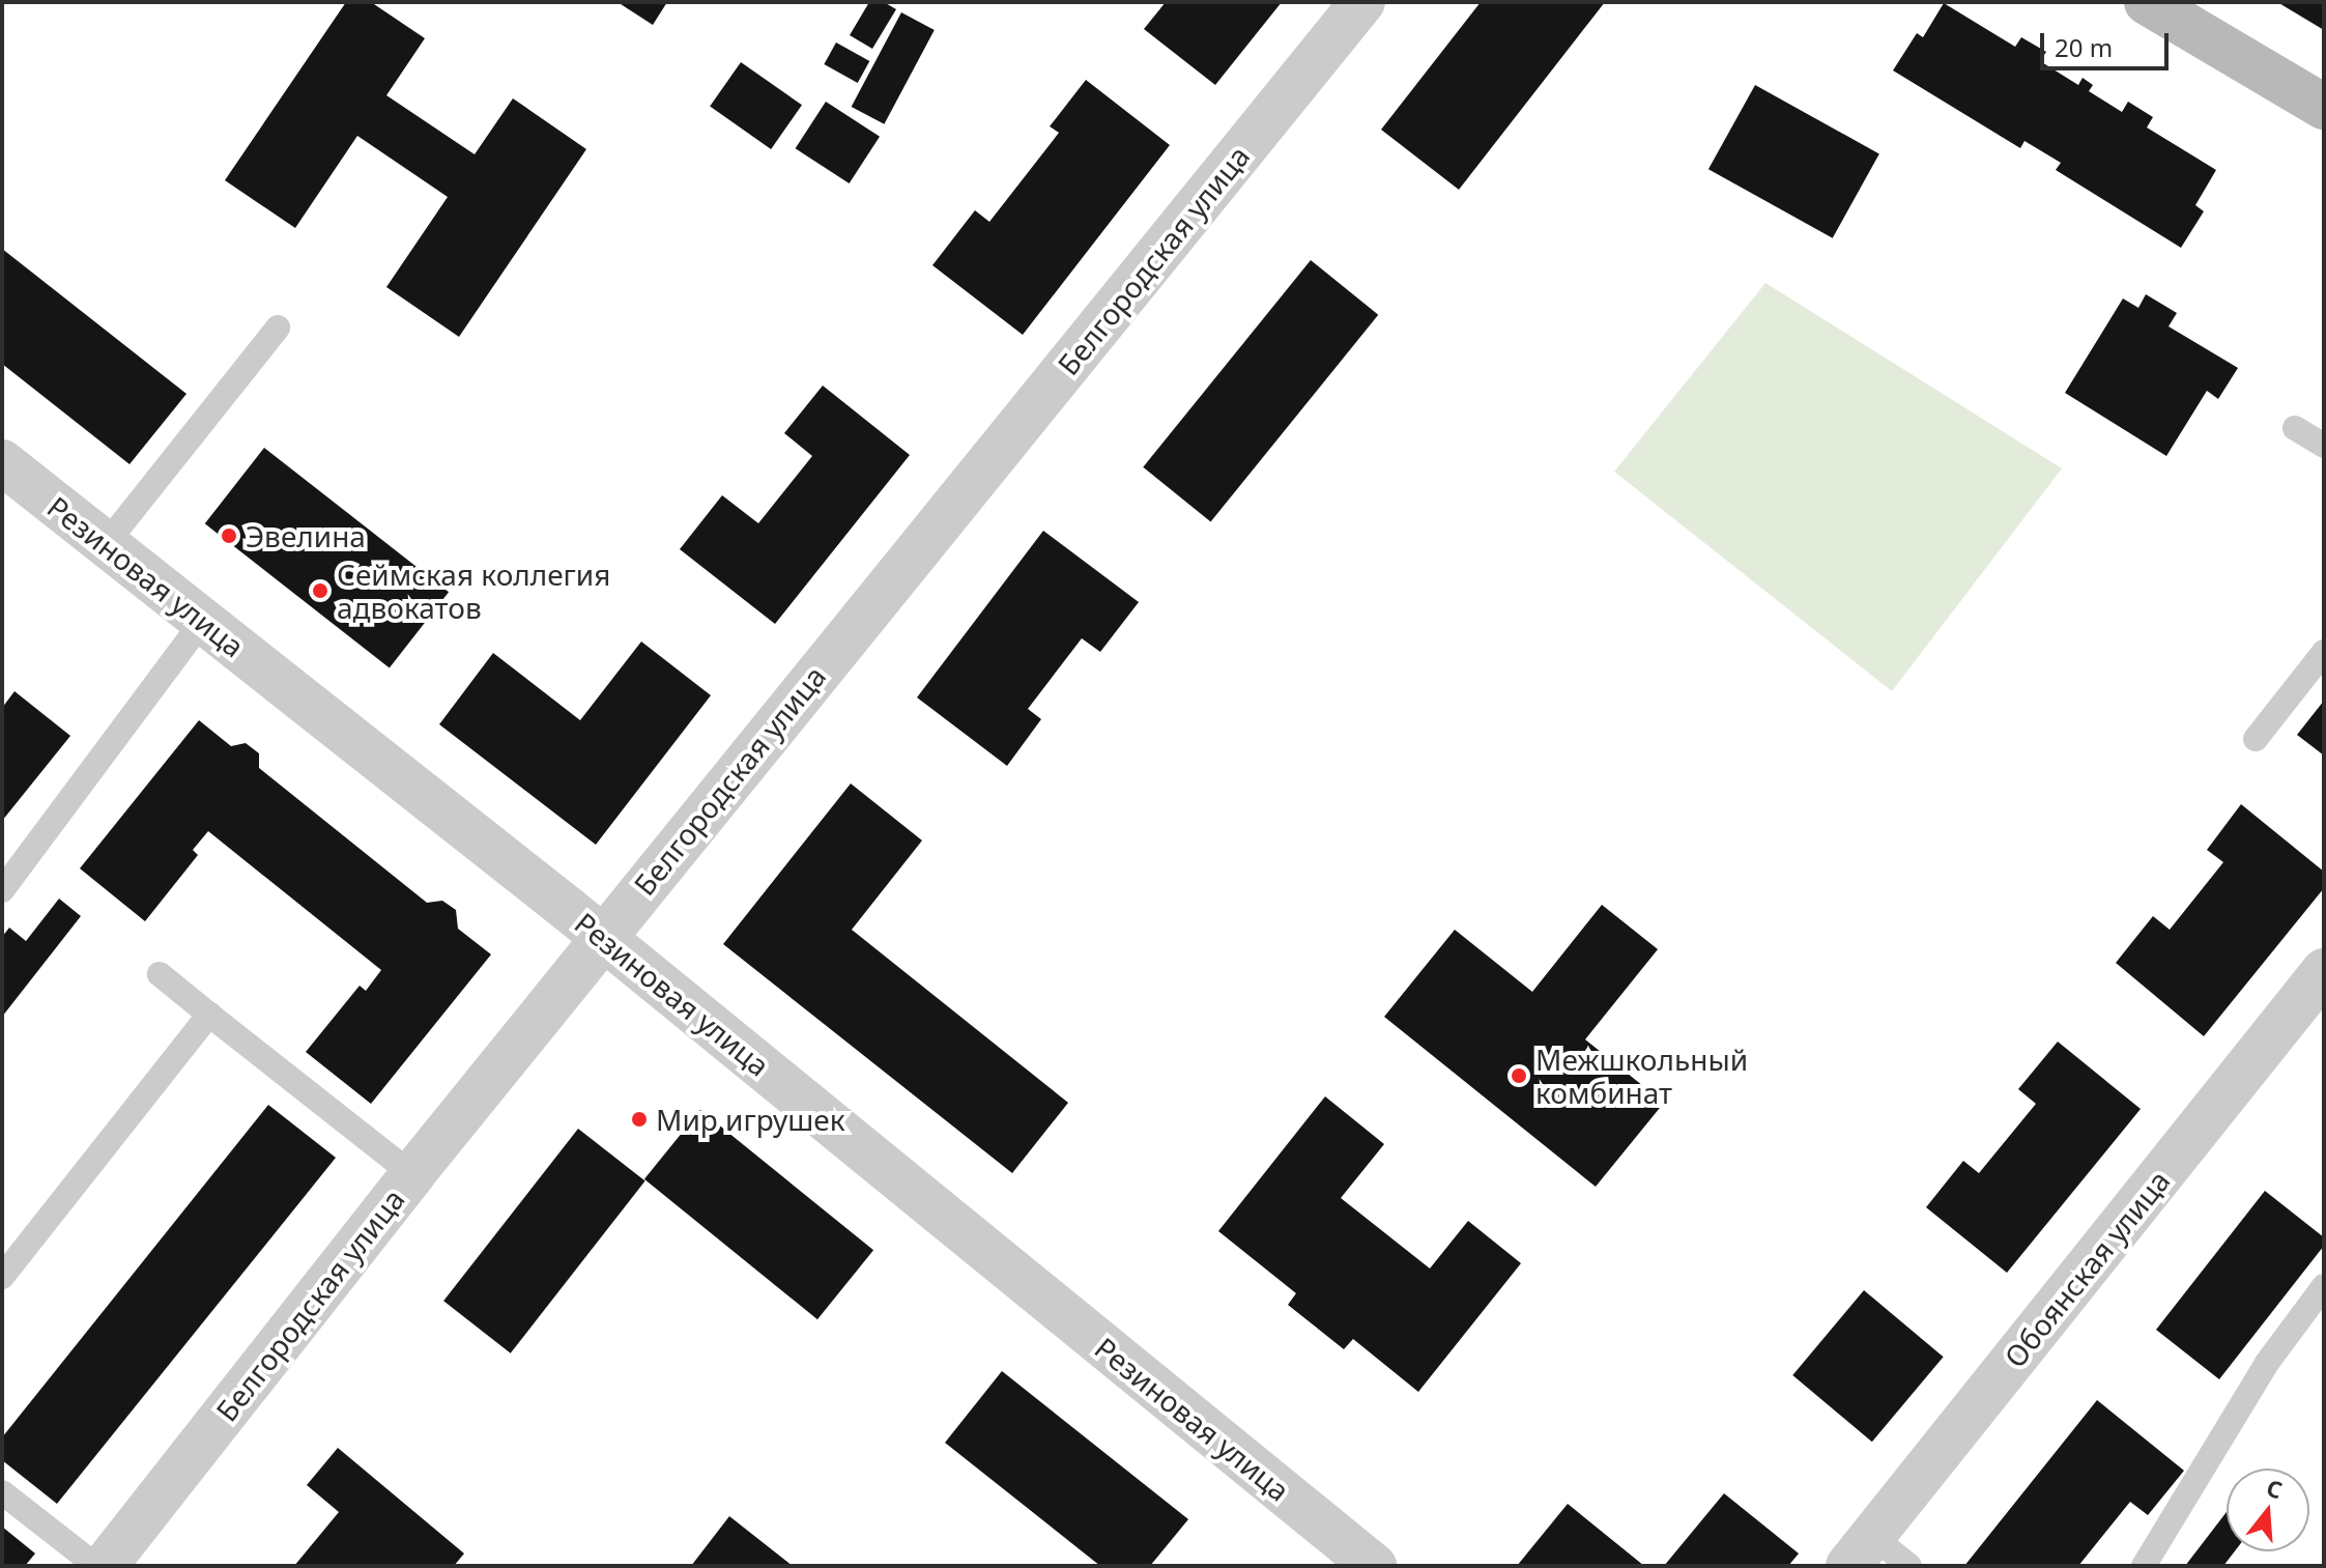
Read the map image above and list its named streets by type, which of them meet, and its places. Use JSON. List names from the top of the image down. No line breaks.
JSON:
{"streets":{"street":["Белгородская улица","Резиновая улица","Обоянская улица"]},"crossings":[["Белгородская улица","Резиновая улица"]],"places":["Эвелина","Сеймская коллегия адвокатов","Межшкольный комбинат","Мир игрушек"],"scale_bar":"20 m","north":"top"}
